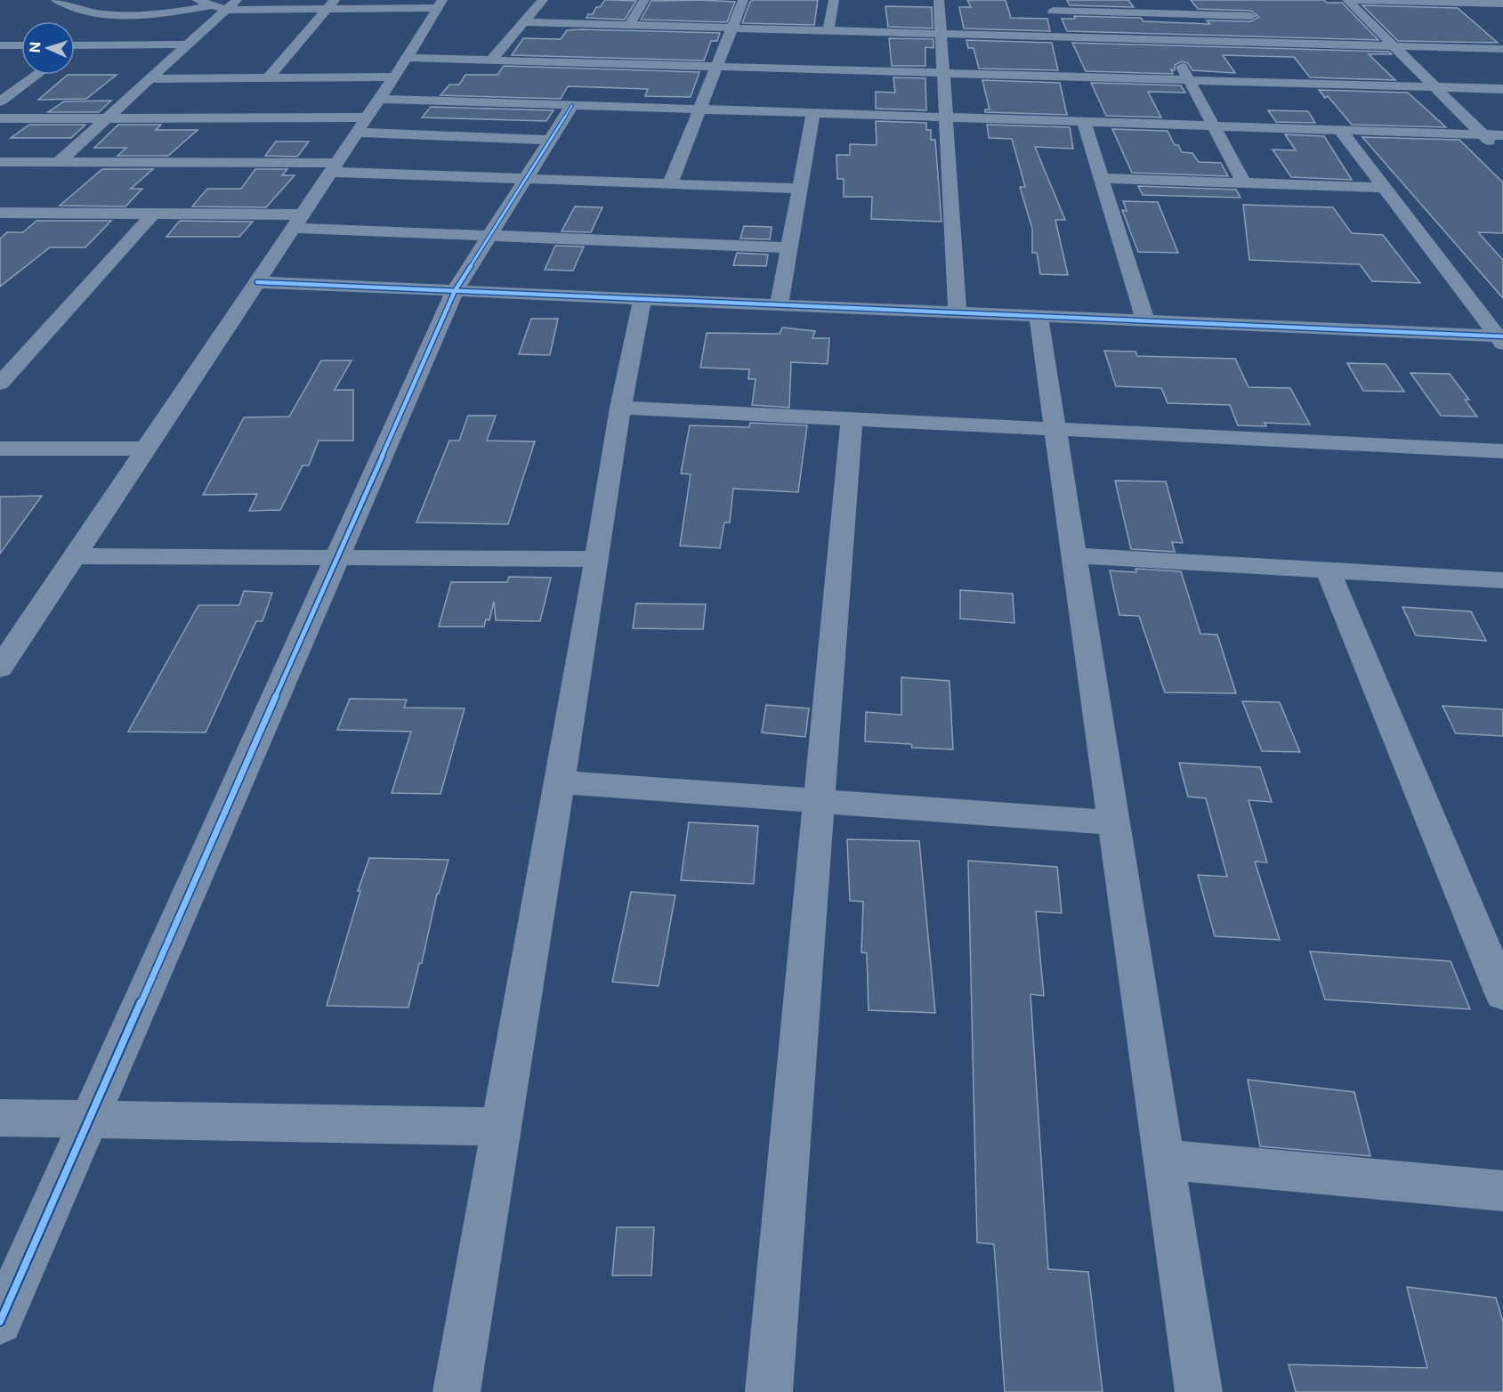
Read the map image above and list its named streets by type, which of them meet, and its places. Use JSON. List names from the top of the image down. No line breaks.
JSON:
{"north":"left"}
